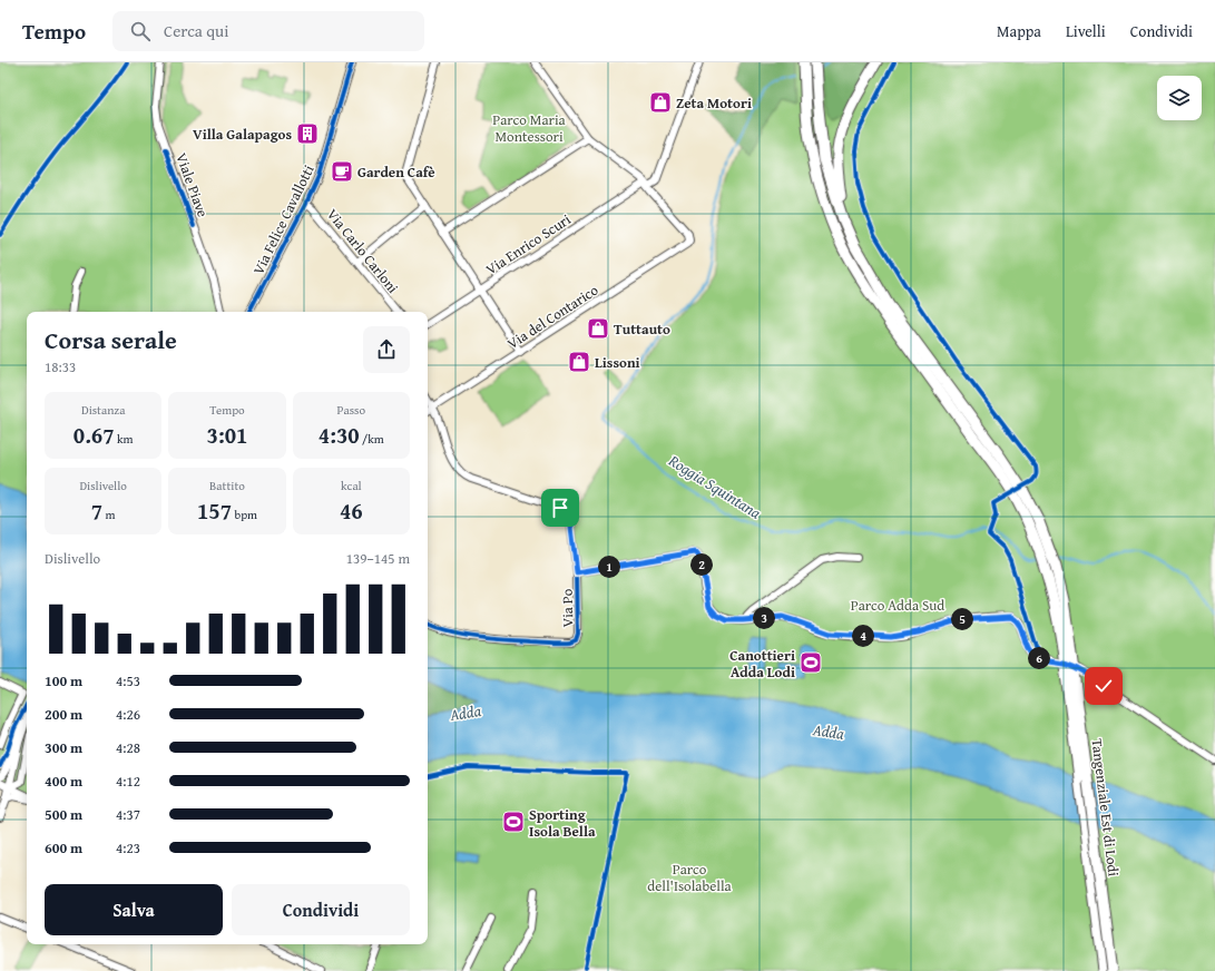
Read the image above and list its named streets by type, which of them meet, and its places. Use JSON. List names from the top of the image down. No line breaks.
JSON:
{"streets":{"highway":["Tangenziale Est di Lodi"],"street":["Viale Piave","Via Felice Cavallotti","Via Enrico Scuri","Via Carlo Carloni","Via del Contarico","Via Po"]},"crossings":[["Via Felice Cavallotti","Via Carlo Carloni"],["Via Enrico Scuri","Via del Contarico"],["Via del Contarico","Via Po"]],"water":["Roggia Squintana","Adda"],"parks":["Parco Maria Montessori","Parco Adda Sud","Parco dell'Isolabella"],"places":{"shop":["Zeta Motori","Tuttauto","Lissoni"],"building":["Villa Galapagos"],"cafe":["Garden Cafè"],"sports":["Canottieri Adda Lodi","Sporting Isola Bella"]},"page":{"header":"Tempo","search":"Cerca qui","nav":["Mappa","Livelli","Condividi"],"heading":["Corsa serale","18:33"],"stats":[["Distanza","0.67 km"],["Tempo","3:01"],["Passo","4:30 /km"],["Dislivello","7 m"],["Battito","157 bpm"],["kcal","46"]],"chart":["Dislivello","139–145 m"],"pins":["2","1","3","5","4","6"],"list":[{"name":"100 m","note":"4:53"},{"name":"200 m","note":"4:26"},{"name":"300 m","note":"4:28"},{"name":"400 m","note":"4:12"},{"name":"500 m","note":"4:37"},{"name":"600 m","note":"4:23"}],"buttons":["Salva","Condividi"]}}
